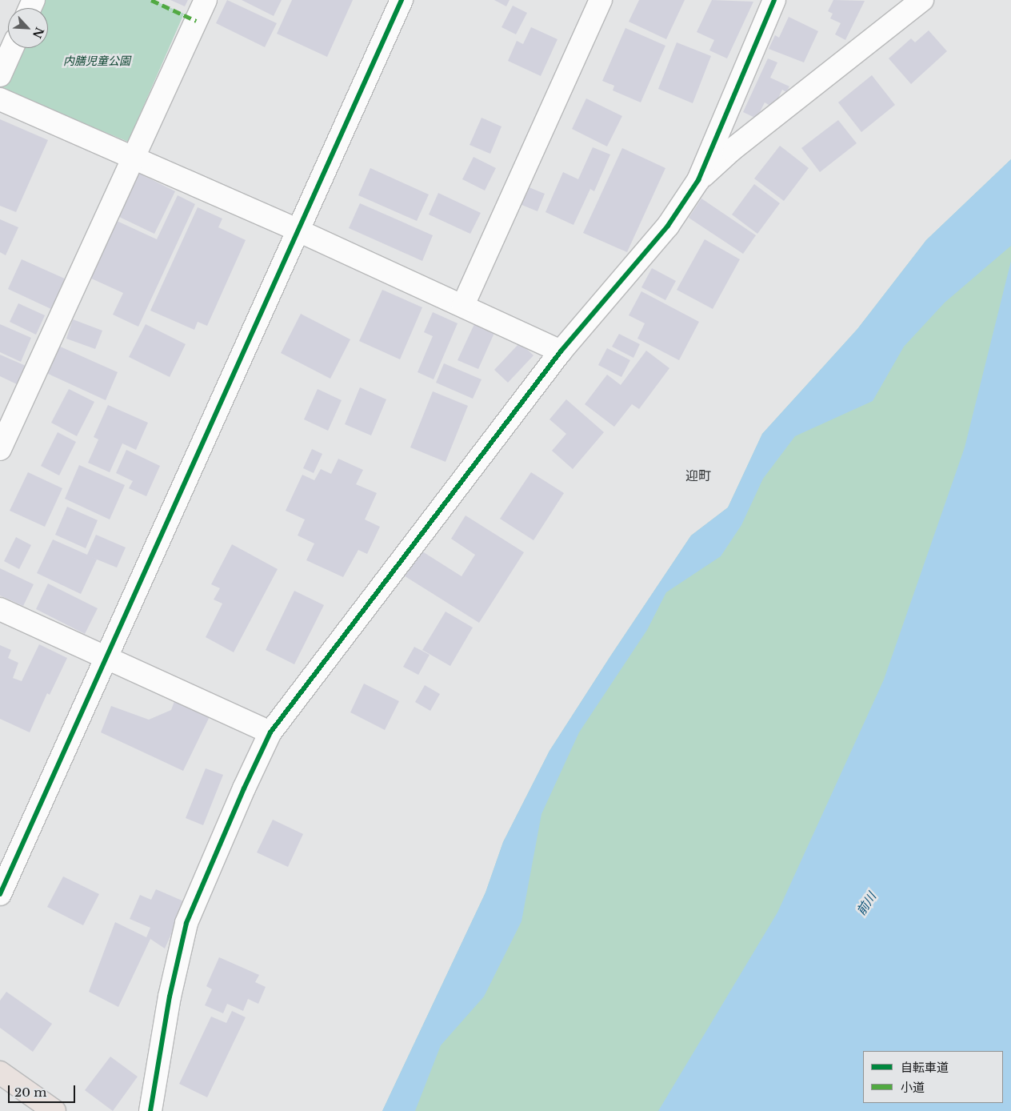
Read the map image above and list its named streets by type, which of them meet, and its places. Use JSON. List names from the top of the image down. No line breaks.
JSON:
{"districts":["迎町"],"water":["前川"],"parks":["内膳児童公園"],"legend":["自転車道","小道"],"scale_bar":"20 m","north":"bottom right"}
